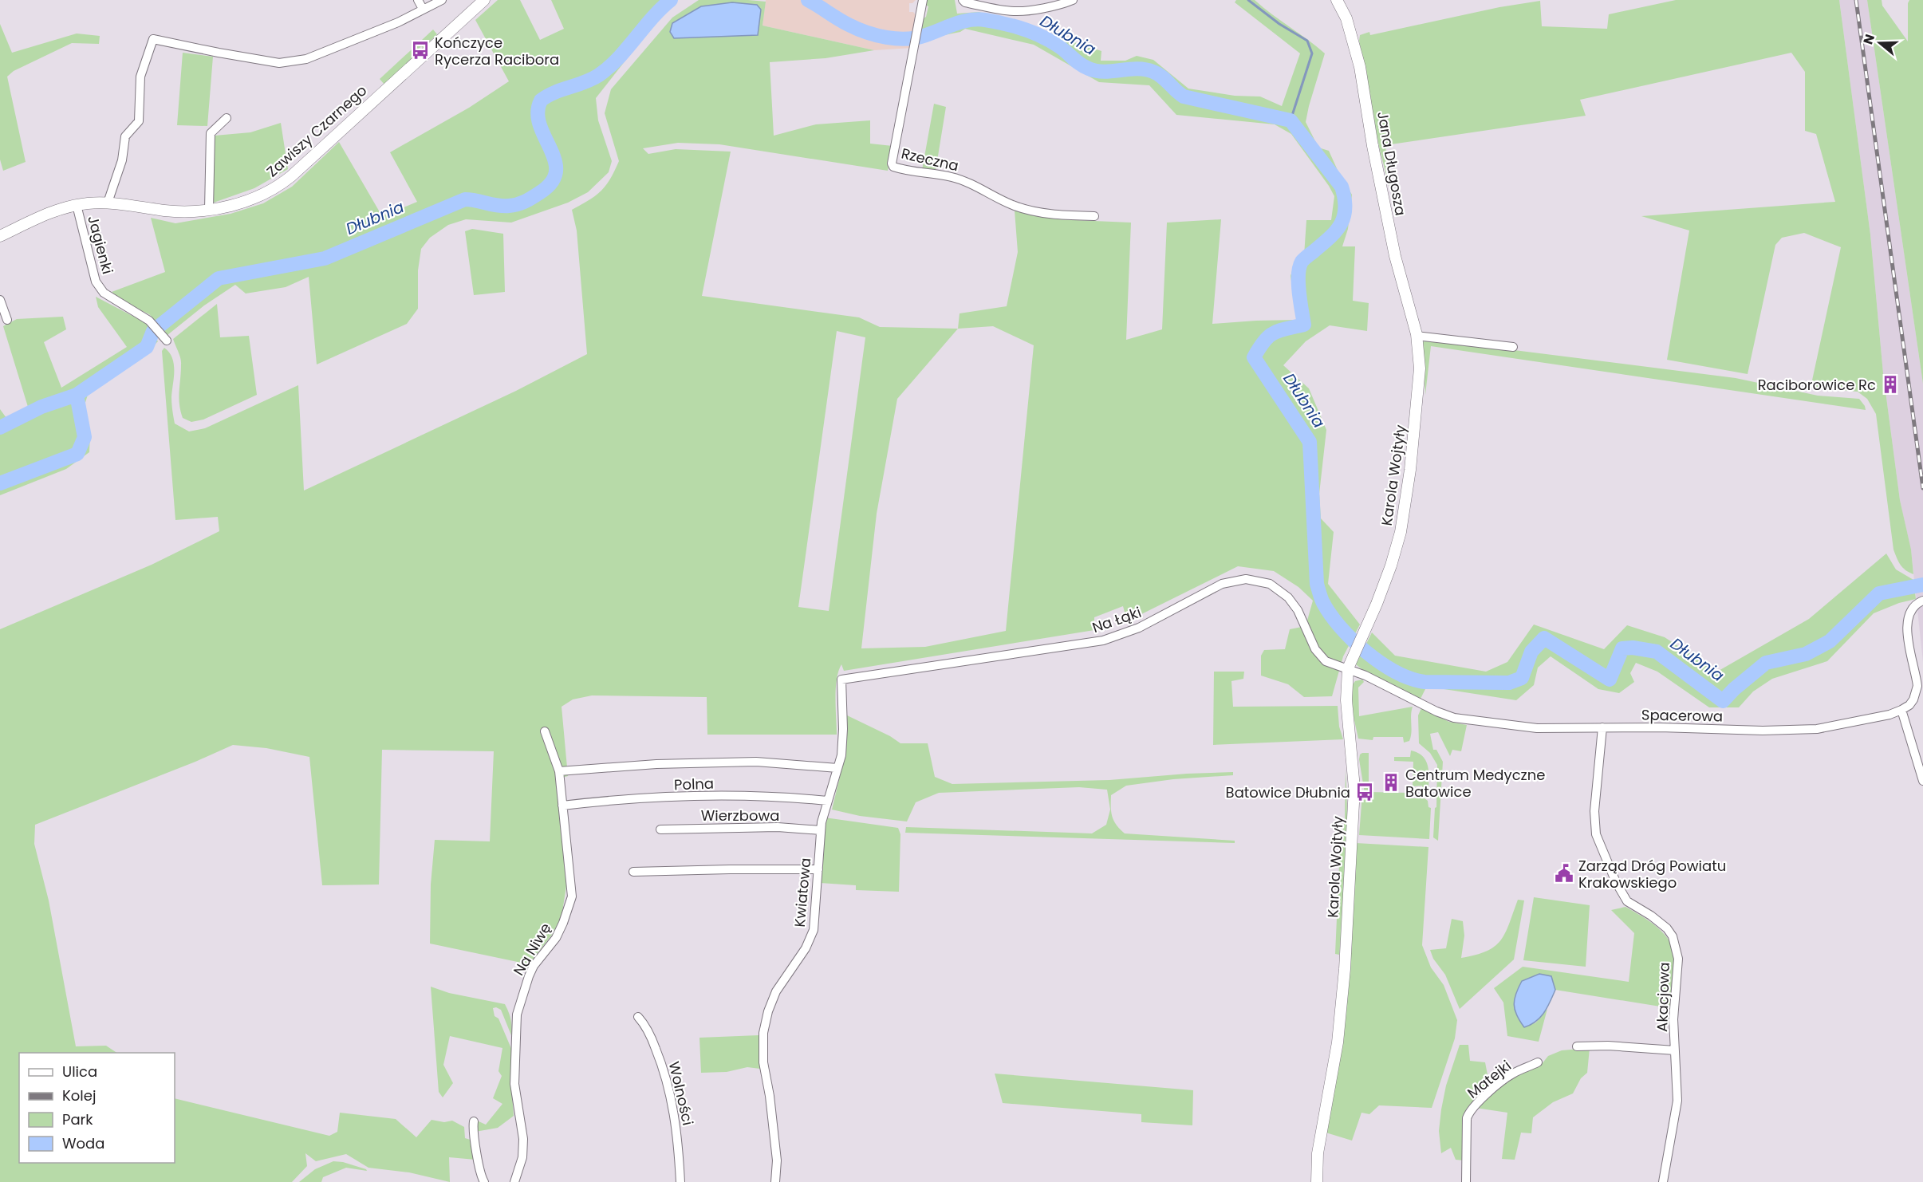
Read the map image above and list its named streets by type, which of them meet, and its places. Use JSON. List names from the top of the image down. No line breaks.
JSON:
{"streets":{"street":["Zawiszy Czarnego","Rzeczna","Jana Długosza","Jagienki","Karola Wojtyły","Na Łąki","Spacerowa","Polna","Wierzbowa","Kwiatowa","Na Niwę","Akacjowa","Matejki","Wolności"]},"crossings":[["Zawiszy Czarnego","Jagienki"],["Jana Długosza","Karola Wojtyły"],["Karola Wojtyły","Na Łąki"],["Karola Wojtyły","Spacerowa"],["Na Łąki","Spacerowa"],["Na Łąki","Kwiatowa"],["Spacerowa","Akacjowa"],["Polna","Kwiatowa"],["Polna","Na Niwę"],["Wierzbowa","Kwiatowa"]],"water":["Dłubnia"],"places":{"bus stop":["Kończyce Rycerza Racibora","Batowice Dłubnia"],"building":["Raciborowice Rc","Centrum Medyczne Batowice"],"public building":["Zarząd Dróg Powiatu Krakowskiego"]},"legend":["Ulica","Kolej","Park","Woda"],"north":"left"}
